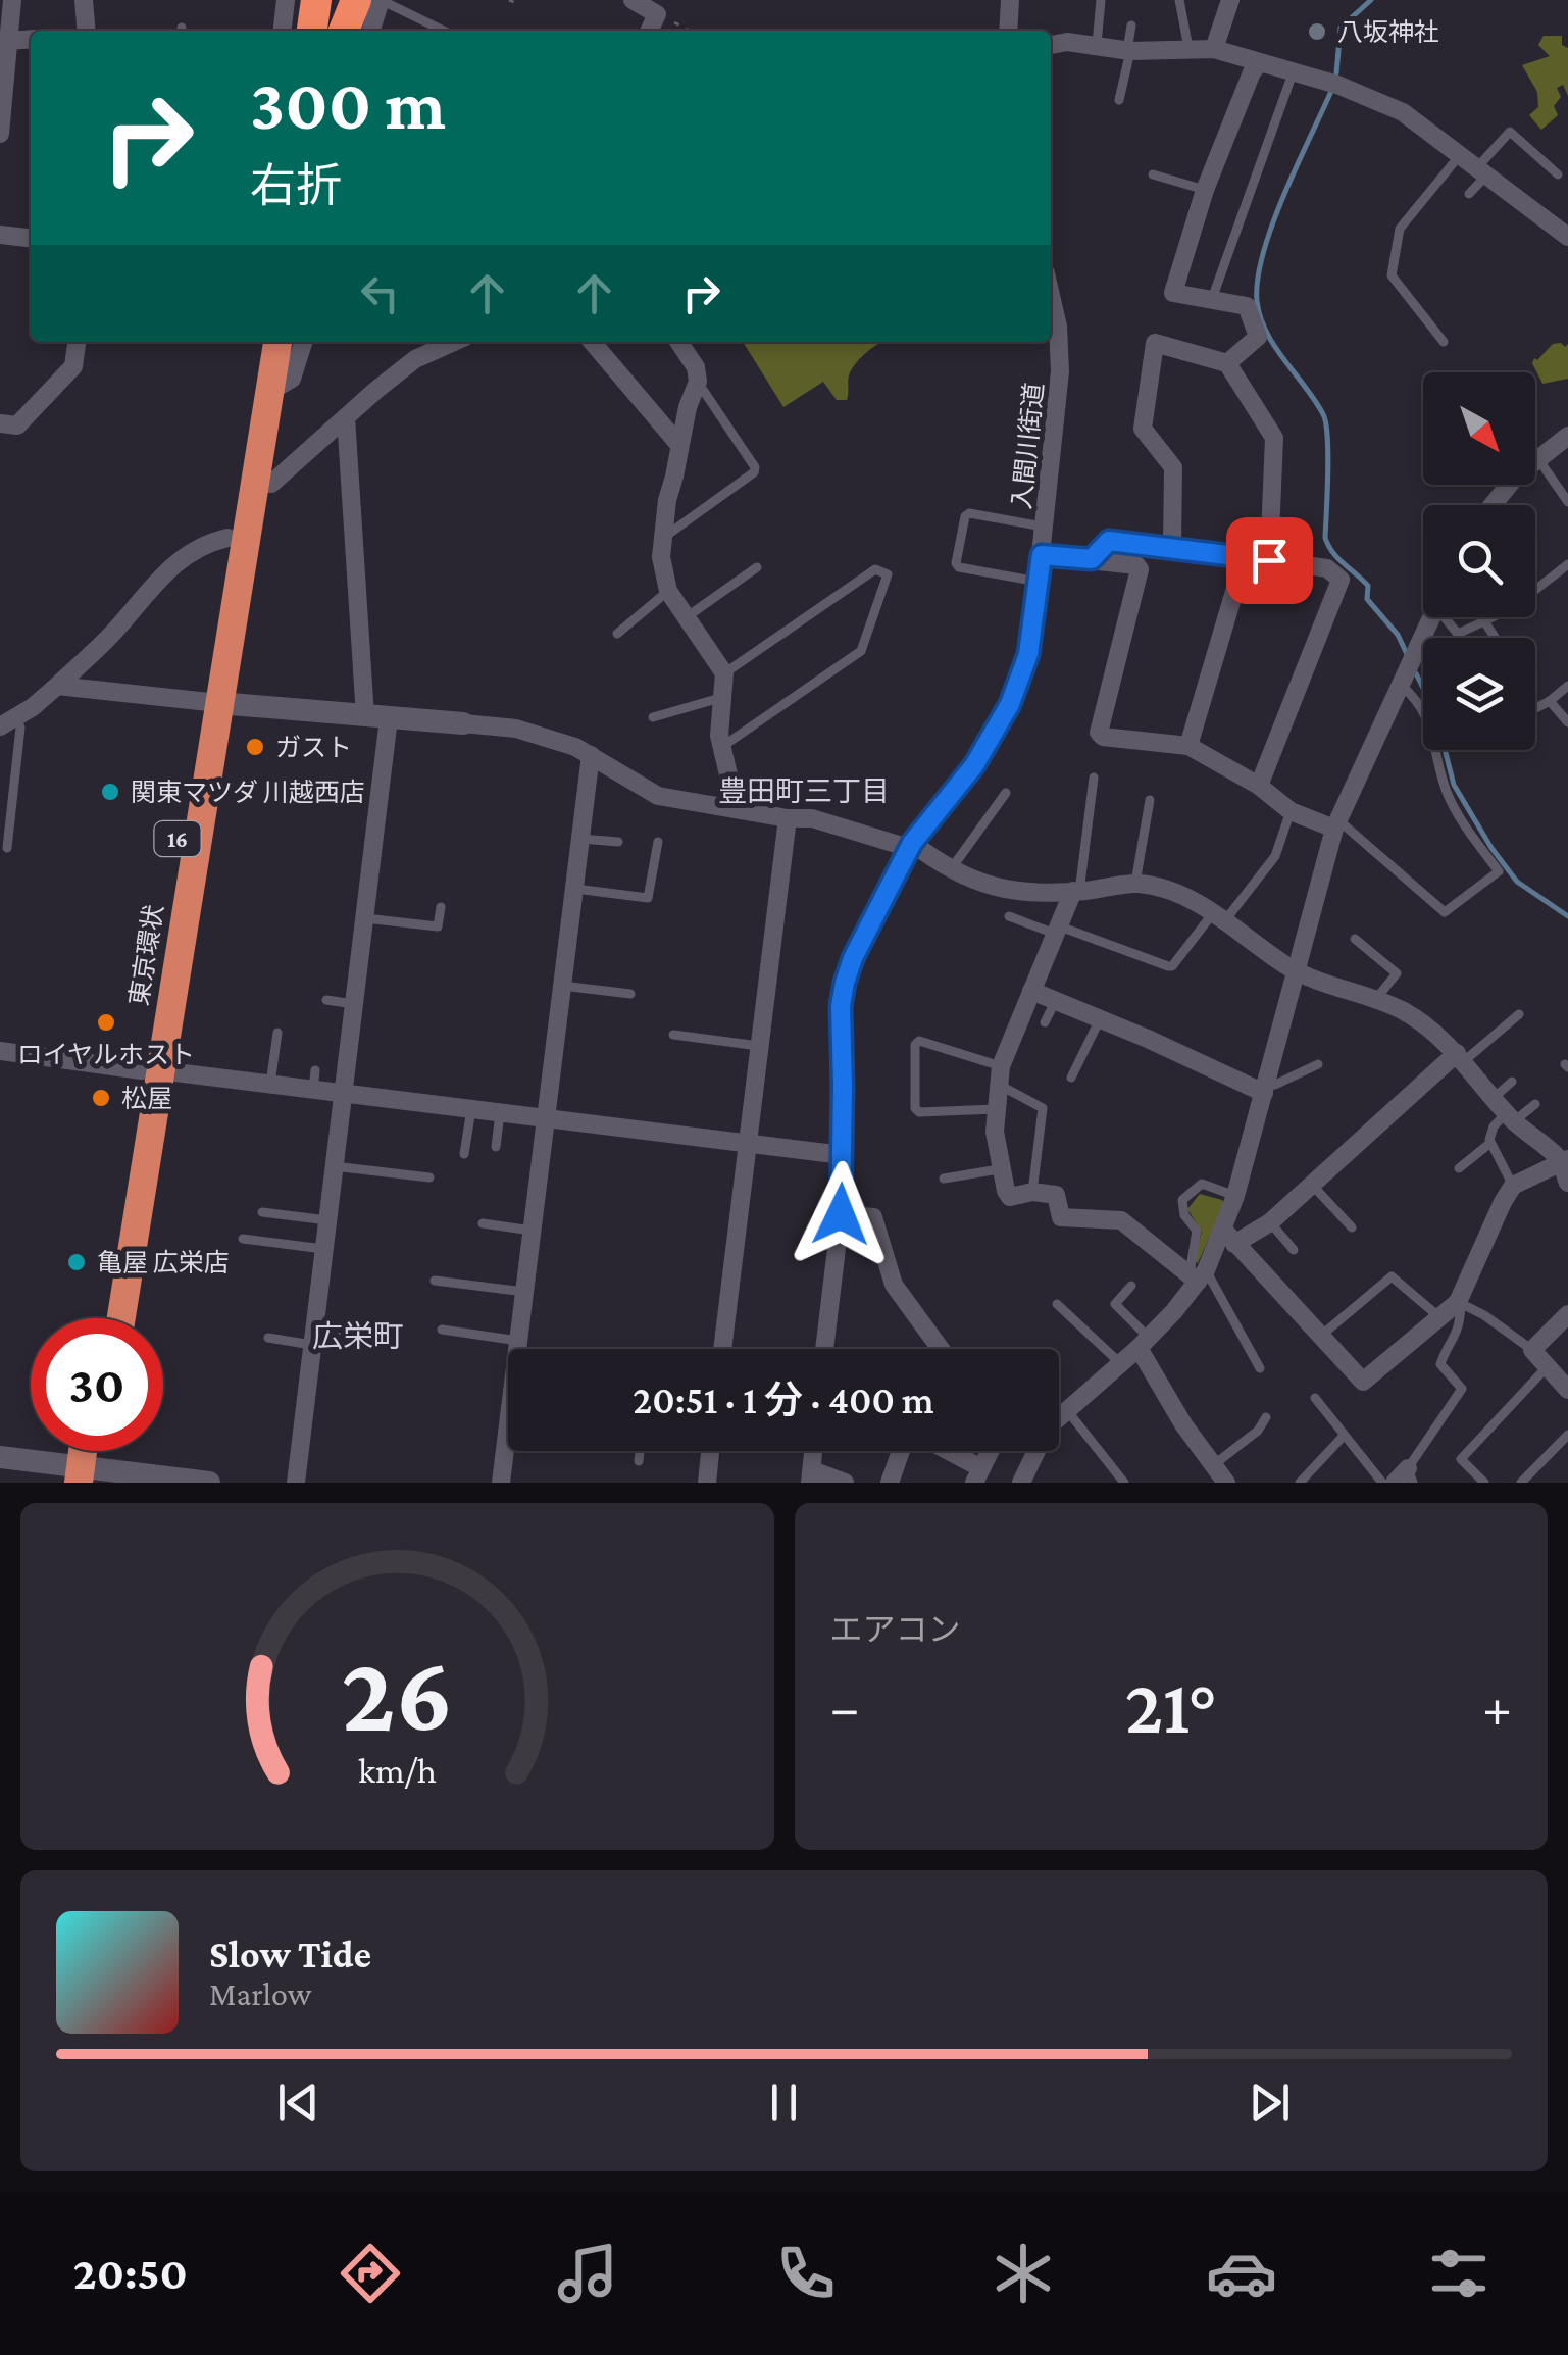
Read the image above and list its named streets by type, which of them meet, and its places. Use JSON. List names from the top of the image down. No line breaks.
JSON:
{"streets":{"highway":["16","東京環状"],"street":["入間川街道"]},"districts":["豊田町三丁目","広栄町"],"places":["八坂神社","ガスト","関東マツダ 川越西店","ロイヤルホスト","松屋","亀屋 広栄店"],"north":"bottom right","page":{"turn":["300 m","右折"],"limit":"30","trip":"20:51 · 1 分 · 400 m","tile":"エアコン","heat":["−","21°","+"],"song":["Slow Tide","Marlow"],"tabs":"20:50","gauge":["26","km/h"]}}
